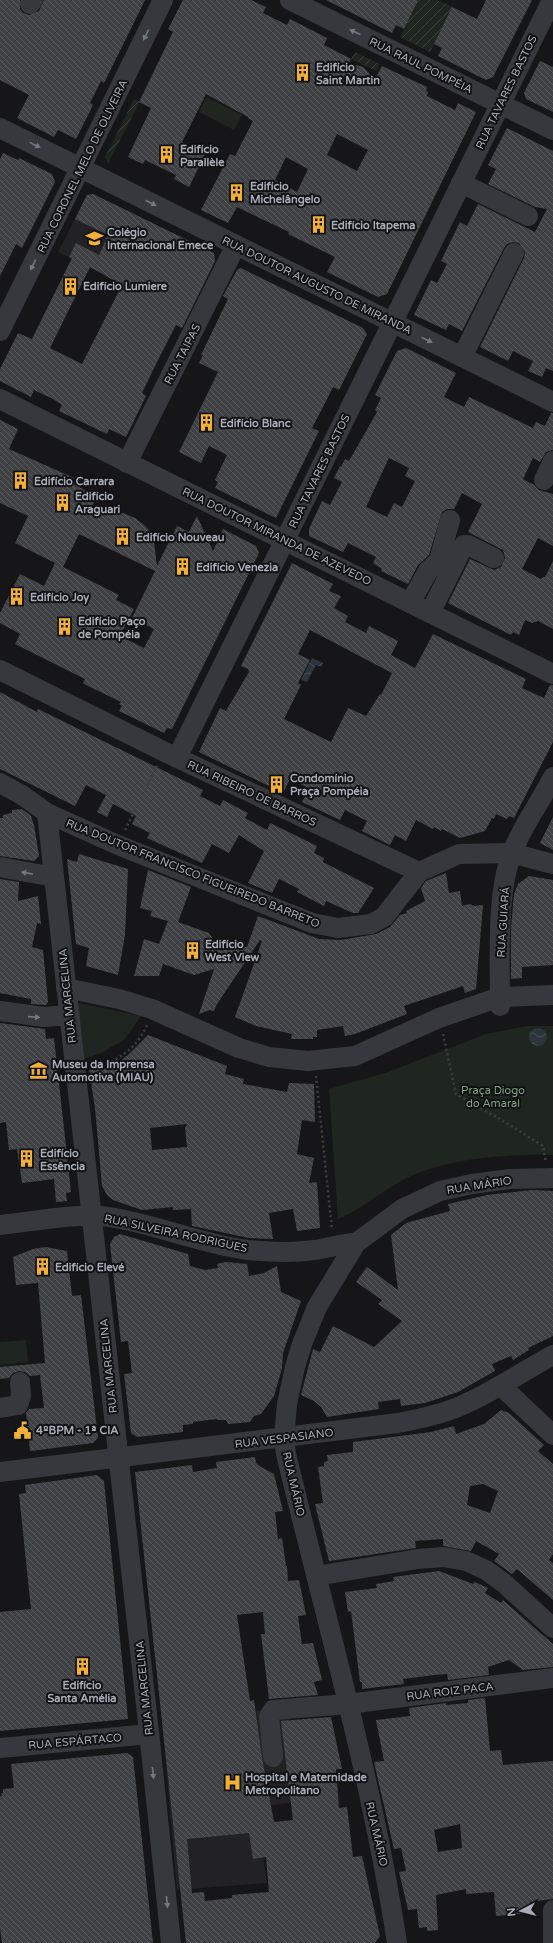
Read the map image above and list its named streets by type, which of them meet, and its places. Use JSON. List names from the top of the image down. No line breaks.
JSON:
{"streets":{"street":["RUA RAUL POMPÉIA","RUA TAVARES BASTOS","RUA CORONEL MELO DE OLIVEIRA","RUA DOUTOR AUGUSTO DE MIRANDA","RUA TAIPAS","RUA DOUTOR MIRANDA DE AZEVEDO","RUA RIBEIRO DE BARROS","RUA DOUTOR FRANCISCO FIGUEIREDO BARRETO","RUA GUIARÁ","RUA MARCELINA","RUA MÁRIO","RUA SILVEIRA RODRIGUES","RUA VESPASIANO","RUA ROIZ PACA","RUA ESPÁRTACO"]},"crossings":[["RUA RAUL POMPÉIA","RUA TAVARES BASTOS"],["RUA TAVARES BASTOS","RUA DOUTOR AUGUSTO DE MIRANDA"],["RUA TAVARES BASTOS","RUA DOUTOR MIRANDA DE AZEVEDO"],["RUA TAVARES BASTOS","RUA RIBEIRO DE BARROS"],["RUA CORONEL MELO DE OLIVEIRA","RUA DOUTOR AUGUSTO DE MIRANDA"],["RUA DOUTOR AUGUSTO DE MIRANDA","RUA TAIPAS"],["RUA TAIPAS","RUA DOUTOR MIRANDA DE AZEVEDO"],["RUA RIBEIRO DE BARROS","RUA DOUTOR FRANCISCO FIGUEIREDO BARRETO"],["RUA DOUTOR FRANCISCO FIGUEIREDO BARRETO","RUA MARCELINA"],["RUA MARCELINA","RUA SILVEIRA RODRIGUES"],["RUA MARCELINA","RUA VESPASIANO"],["RUA MARCELINA","RUA ESPÁRTACO"],["RUA MÁRIO","RUA SILVEIRA RODRIGUES"],["RUA MÁRIO","RUA VESPASIANO"],["RUA MÁRIO","RUA ROIZ PACA"]],"one_way":["RUA RAUL POMPÉIA","RUA CORONEL MELO DE OLIVEIRA","RUA DOUTOR AUGUSTO DE MIRANDA"],"parks":["Praça Diogo do Amaral"],"places":{"building":["Edifício Saint Martin","Edifício Parallèle","Edifício Michelângelo","Edifício Itapema","Edifício Lumiere","Edifício Blanc","Edifício Carrara","Edifício Araguari","Edifício Nouveau","Edifício Venezia","Edifício Joy","Edifício Paço de Pompéia","Condomínio Praça Pompéia","Edifício West View","Edifício Essência","Edifício Elevé","Edifício Santa Amélia"],"school or university":["Colégio Internacional Emece"],"museum":["Museu da Imprensa Automotiva (MIAU)"],"public building":["4ºBPM - 1ª CIA"],"hospital":["Hospital e Maternidade Metropolitano"]},"north":"left"}
